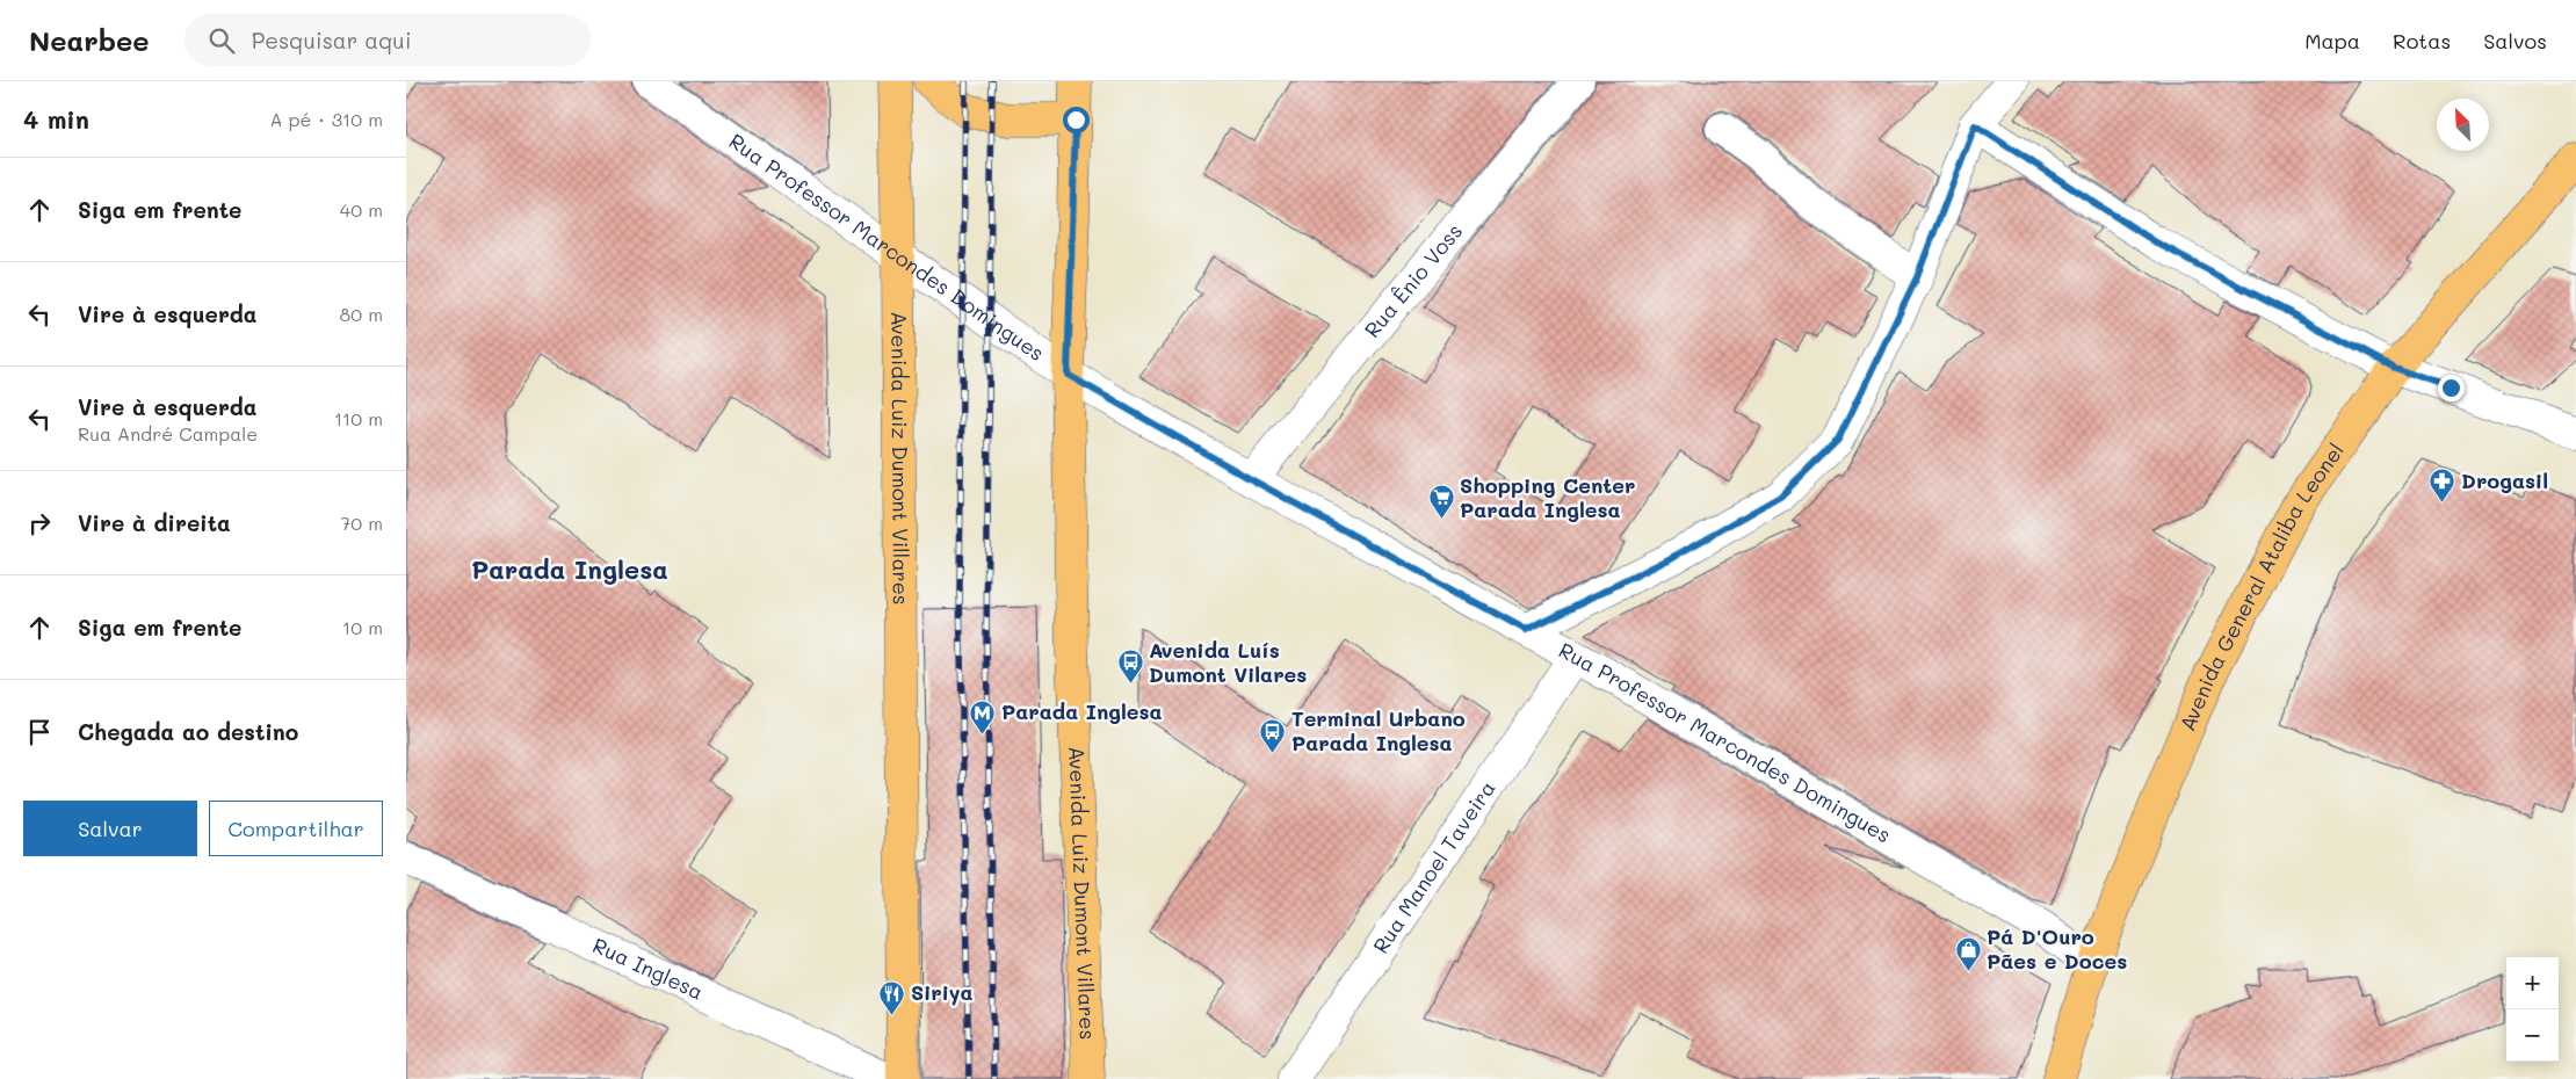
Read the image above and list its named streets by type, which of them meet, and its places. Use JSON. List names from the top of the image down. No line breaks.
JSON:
{"streets":{"main road":["Avenida Luiz Dumont Villares","Avenida General Ataliba Leonel"],"street":["Rua Professor Marcondes Domingues","Rua Ênio Voss","Rua Manoel Taveira","Rua Inglesa"]},"crossings":[["Rua Professor Marcondes Domingues","Rua Ênio Voss"],["Rua Professor Marcondes Domingues","Avenida Luiz Dumont Villares"],["Rua Professor Marcondes Domingues","Avenida General Ataliba Leonel"],["Rua Professor Marcondes Domingues","Rua Manoel Taveira"]],"districts":["Parada Inglesa"],"places":{"pharmacy":["Drogasil"],"supermarket":["Shopping Center Parada Inglesa"],"bus stop":["Avenida Luís Dumont Vilares","Terminal Urbano Parada Inglesa"],"metro station":["Parada Inglesa"],"shop":["Pá D'Ouro Pães e Doces"],"restaurant":["Siriya"]},"north":"top left","page":{"header":"Nearbee","search":"Pesquisar aqui","nav":["Mapa","Rotas","Salvos"],"heading":["4 min","A pé · 310 m"],"list":[["Siga em frente","40 m"],["Vire à esquerda","80 m"],["Vire à esquerda","Rua André Campale","110 m"],["Vire à direita","70 m"],["Siga em frente","10 m"],"Chegada ao destino"],"buttons":["Salvar","Compartilhar"],"map_buttons":["+","−"]}}
